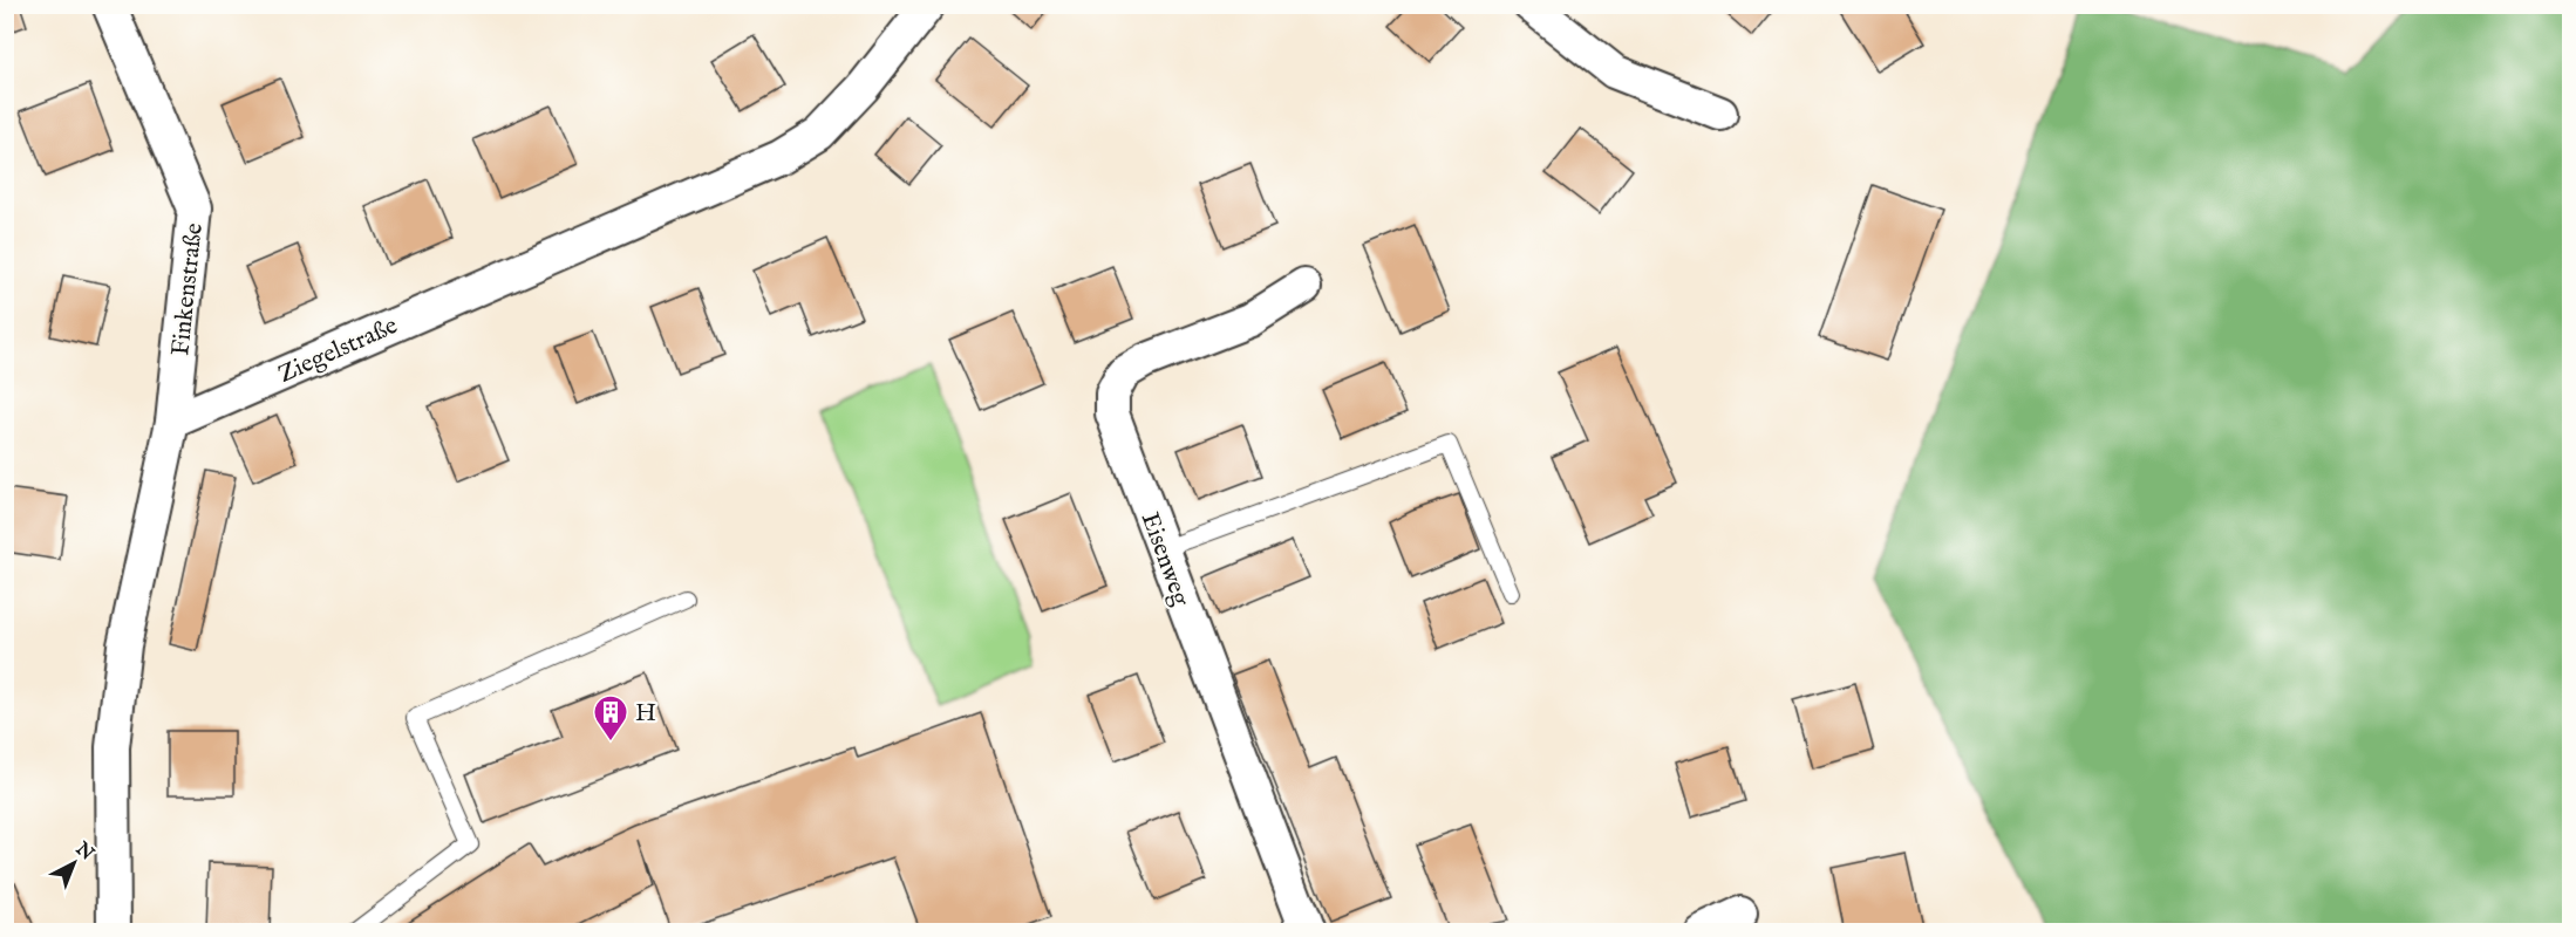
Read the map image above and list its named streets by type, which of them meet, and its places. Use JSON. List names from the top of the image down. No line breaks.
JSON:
{"streets":{"street":["Finkenstraße","Ziegelstraße","Eisenweg"]},"crossings":[["Finkenstraße","Ziegelstraße"]],"places":{"building":["H"]},"north":"top right"}
